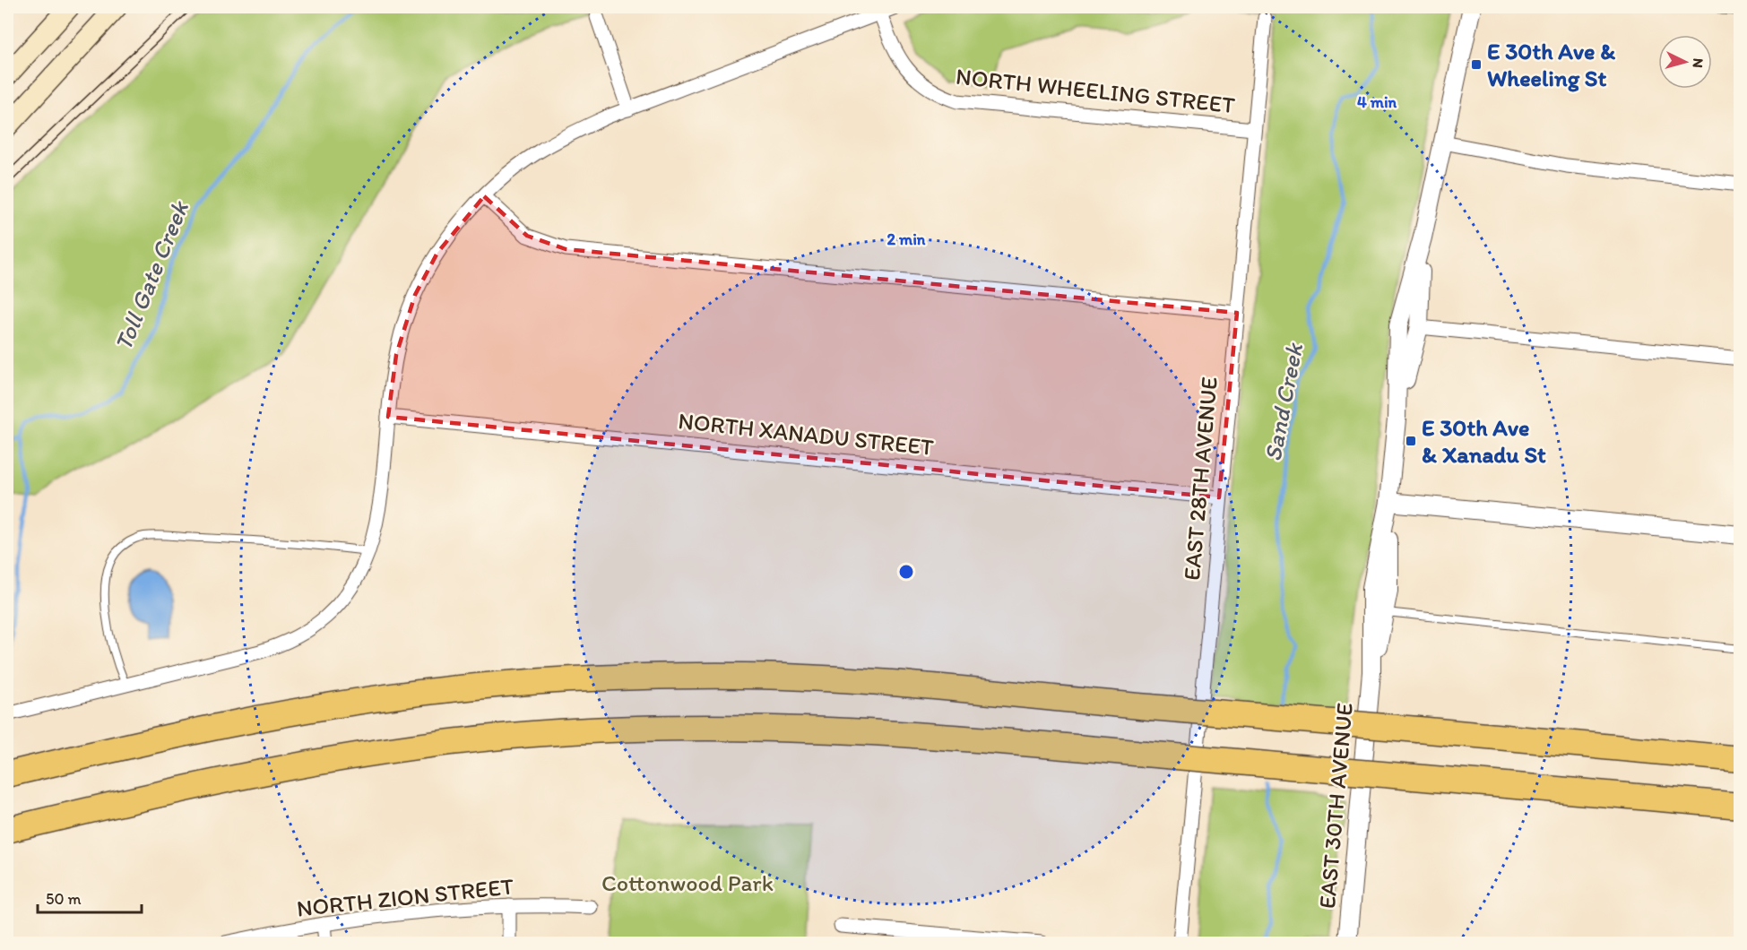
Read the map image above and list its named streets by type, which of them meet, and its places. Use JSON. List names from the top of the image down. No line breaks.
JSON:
{"streets":{"street":["NORTH WHEELING STREET","NORTH XANADU STREET","EAST 28TH AVENUE","EAST 30TH AVENUE","NORTH ZION STREET"]},"crossings":[["NORTH WHEELING STREET","EAST 28TH AVENUE"],["NORTH XANADU STREET","EAST 28TH AVENUE"]],"water":["Toll Gate Creek","Sand Creek"],"parks":["Cottonwood Park"],"places":{"transit":["E 30th Ave & Wheeling St","E 30th Ave & Xanadu St"]},"scale_bar":"50 m","north":"right","rings":["4 min","2 min"]}
